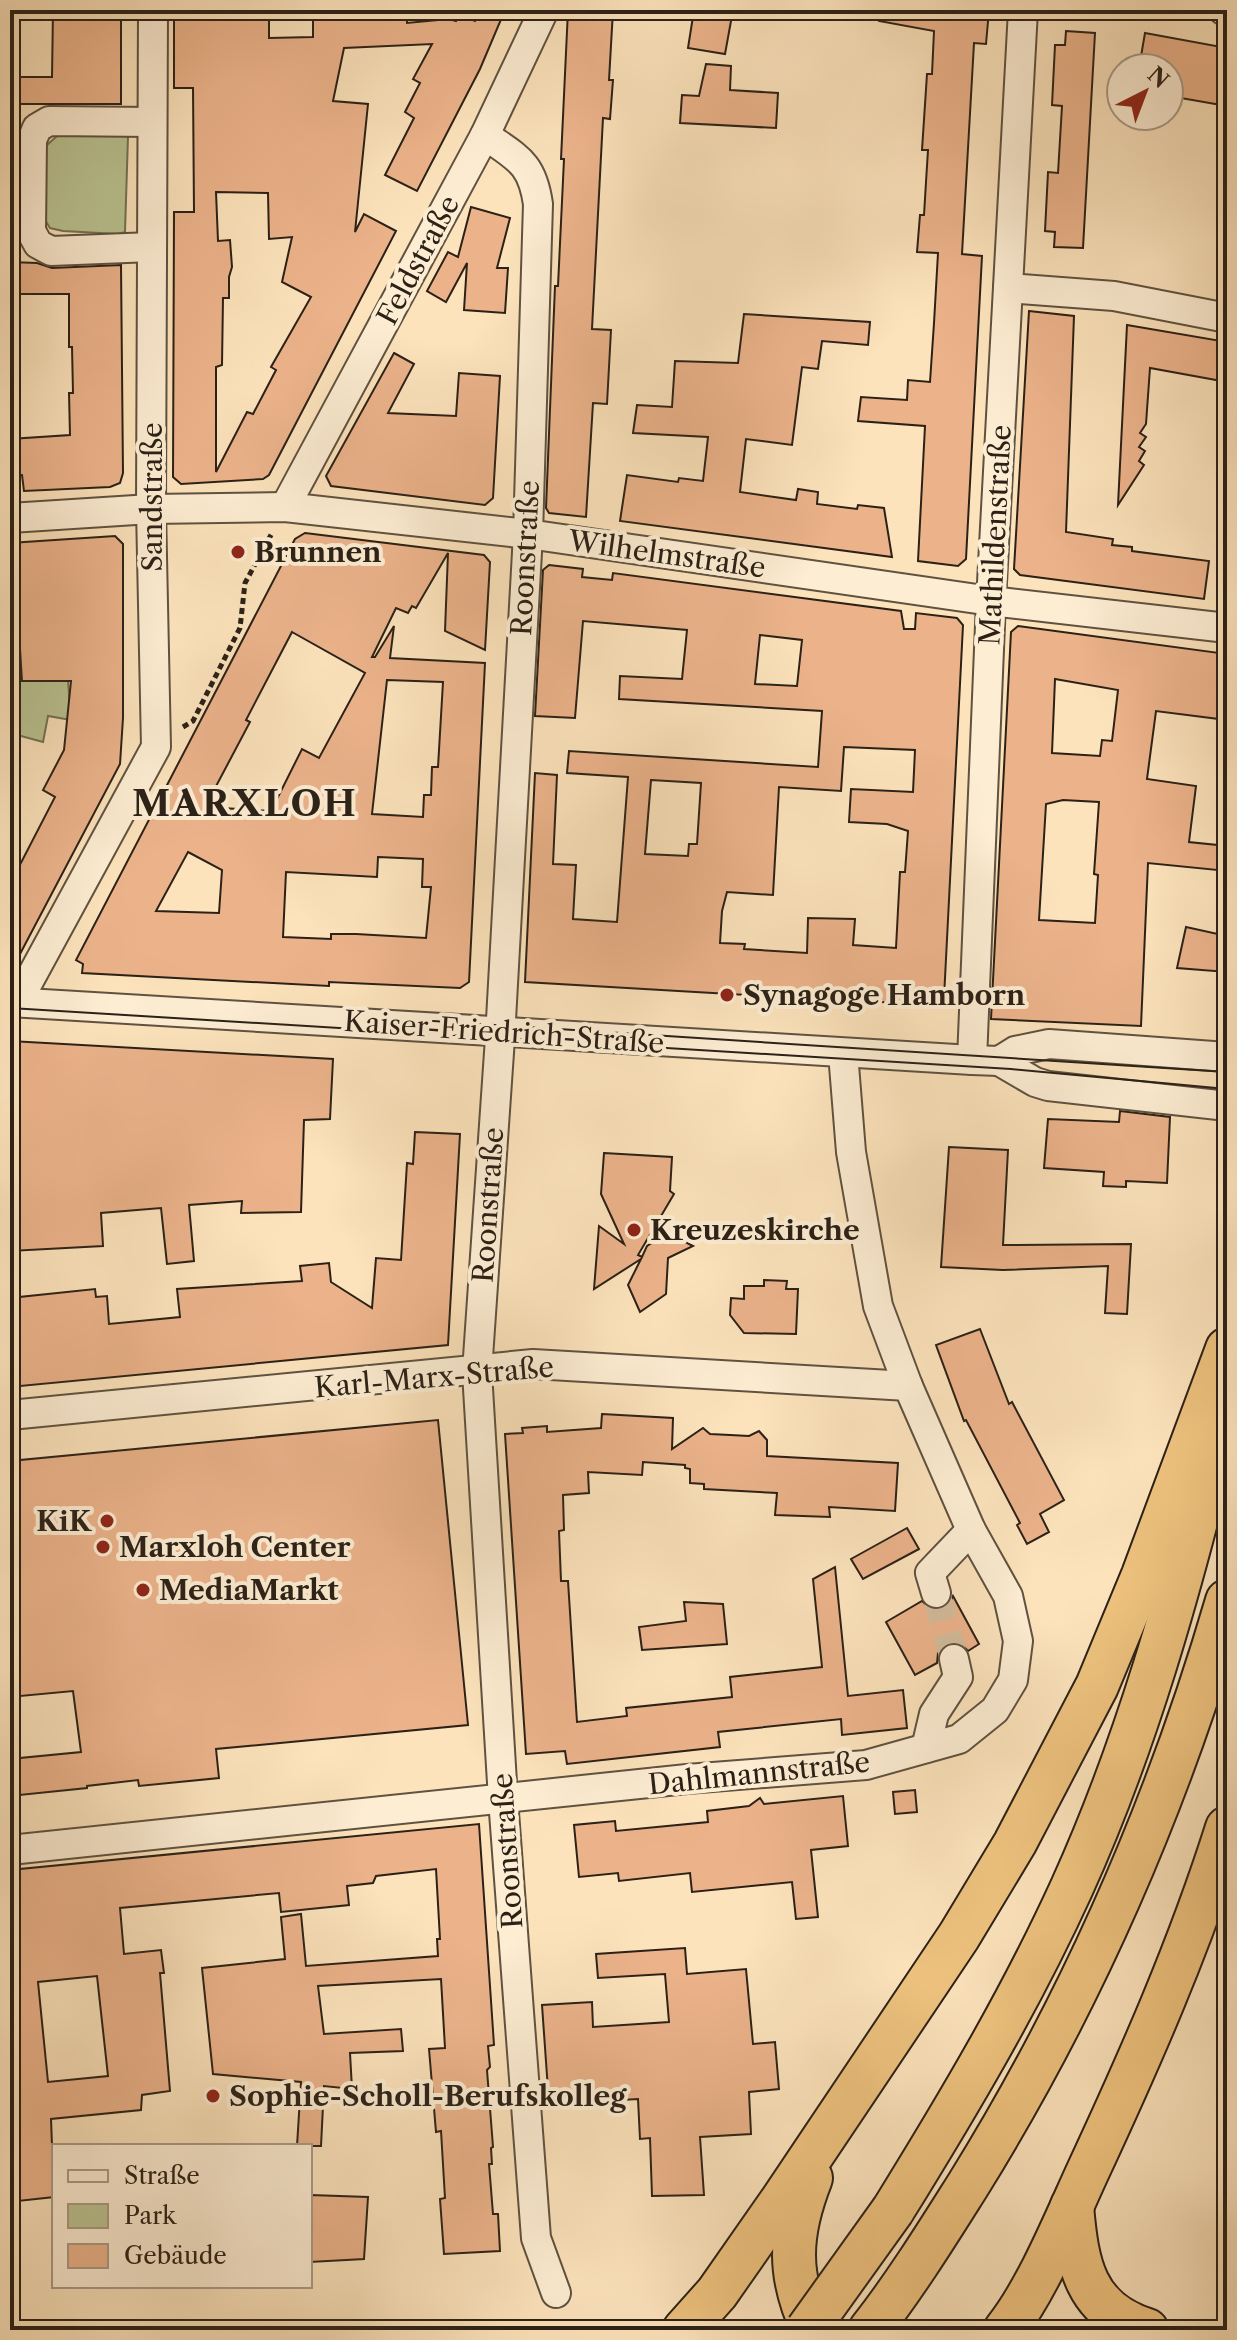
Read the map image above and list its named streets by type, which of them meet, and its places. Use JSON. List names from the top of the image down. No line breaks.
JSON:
{"streets":{"street":["Feldstraße","Sandstraße","Mathildenstraße","Wilhelmstraße","Roonstraße","Kaiser-Friedrich-Straße","Karl-Marx-Straße","Dahlmannstraße"]},"crossings":[["Feldstraße","Wilhelmstraße"],["Feldstraße","Roonstraße"],["Sandstraße","Wilhelmstraße"],["Mathildenstraße","Wilhelmstraße"],["Mathildenstraße","Kaiser-Friedrich-Straße"],["Wilhelmstraße","Roonstraße"],["Roonstraße","Kaiser-Friedrich-Straße"],["Roonstraße","Karl-Marx-Straße"],["Roonstraße","Dahlmannstraße"],["Kaiser-Friedrich-Straße","Dahlmannstraße"],["Karl-Marx-Straße","Dahlmannstraße"]],"districts":["MARXLOH"],"places":["Brunnen","Synagoge Hamborn","Kreuzeskirche","KiK","Marxloh Center","MediaMarkt","Sophie-Scholl-Berufskolleg"],"legend":["Straße","Park","Gebäude"],"north":"top right"}
